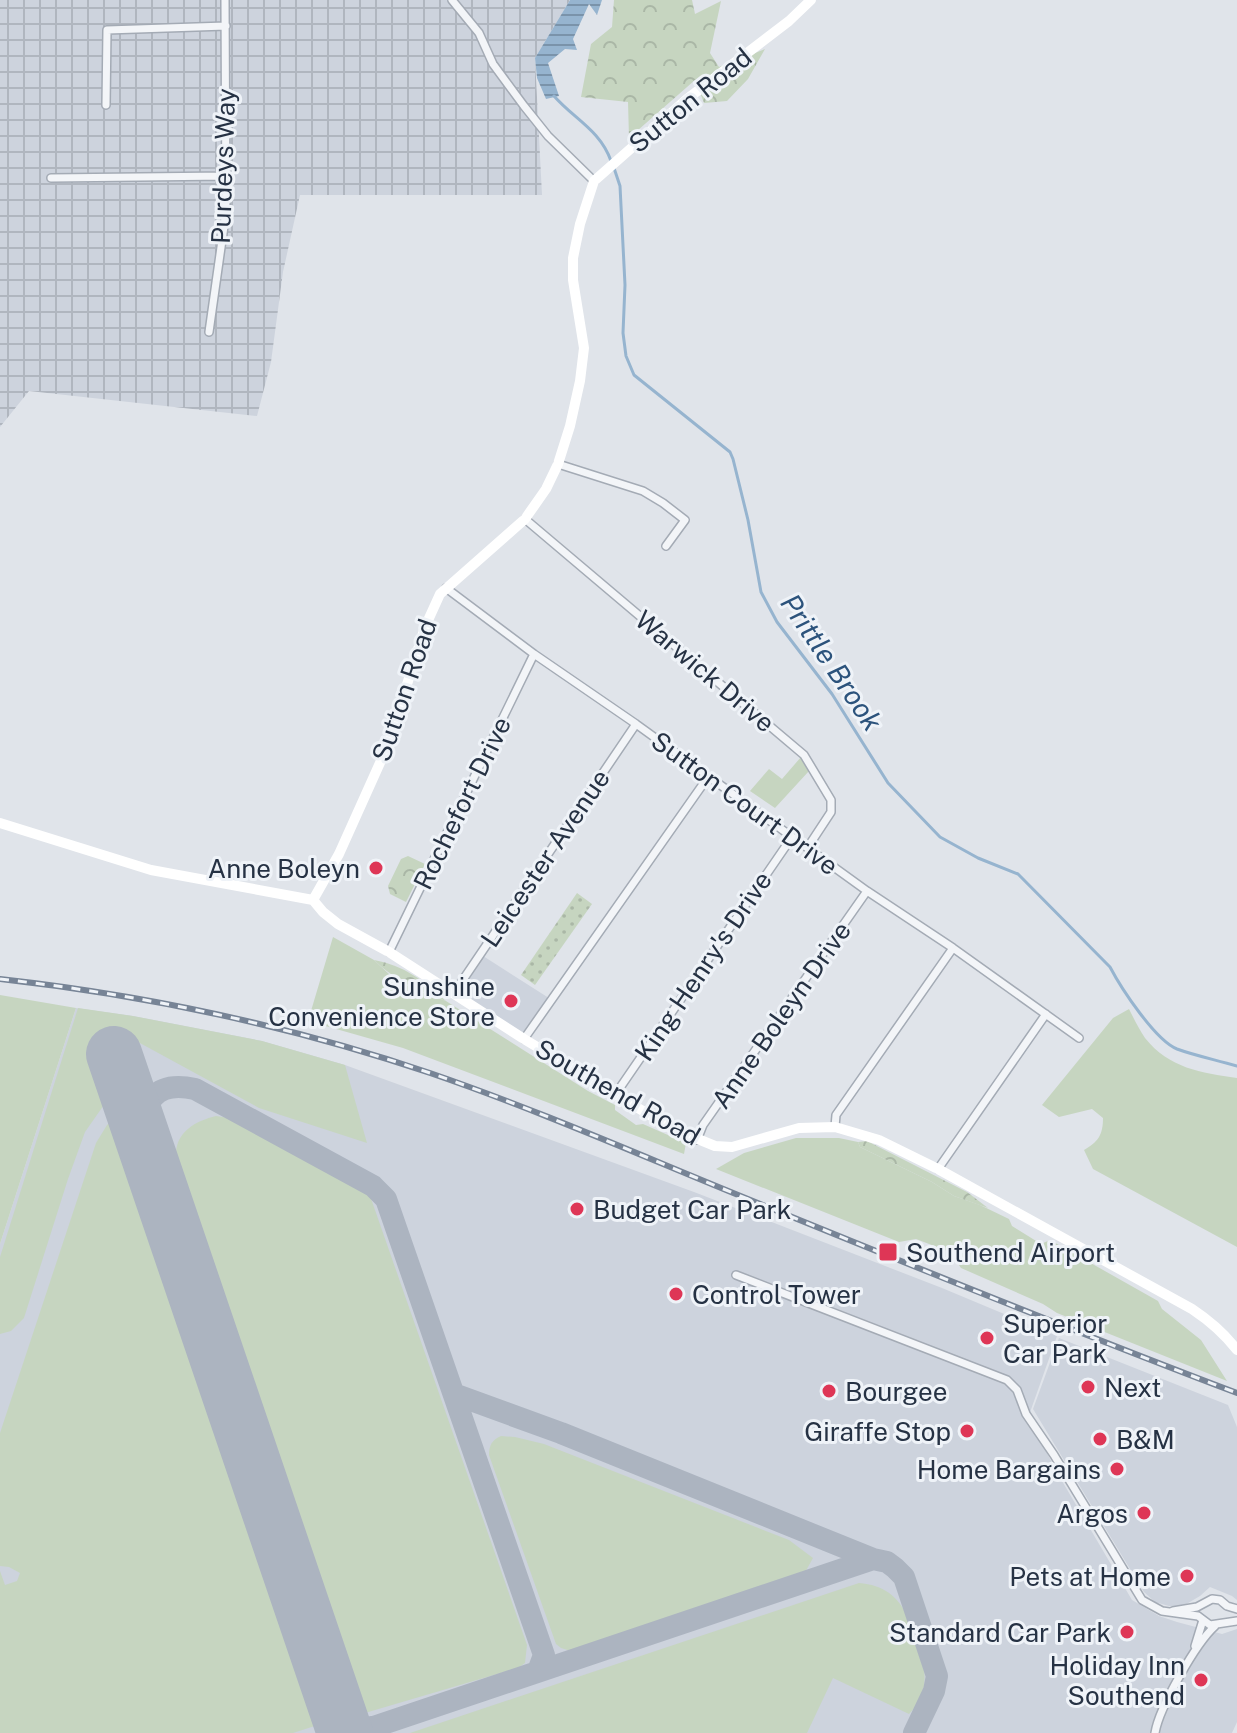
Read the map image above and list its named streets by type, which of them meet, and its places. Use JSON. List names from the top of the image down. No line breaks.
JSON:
{"streets":{"street":["Sutton Road","Purdeys Way","Warwick Drive","Rochefort Drive","Sutton Court Drive","Leicester Avenue","King Henry's Drive","Anne Boleyn Drive","Southend Road"]},"crossings":[["Sutton Road","Warwick Drive"],["Sutton Road","Sutton Court Drive"],["Sutton Road","Southend Road"],["Warwick Drive","Sutton Court Drive"],["Rochefort Drive","Sutton Court Drive"],["Rochefort Drive","Southend Road"],["Sutton Court Drive","Leicester Avenue"],["Sutton Court Drive","King Henry's Drive"],["Sutton Court Drive","Anne Boleyn Drive"],["Leicester Avenue","Southend Road"],["King Henry's Drive","Southend Road"],["Anne Boleyn Drive","Southend Road"]],"water":["Prittle Brook"],"places":{"other":["Anne Boleyn","Sunshine Convenience Store","Budget Car Park","Control Tower","Superior Car Park","Next","Bourgee","Giraffe Stop","B&M","Home Bargains","Argos","Pets at Home","Standard Car Park","Holiday Inn Southend"],"transit":["Southend Airport"]}}
